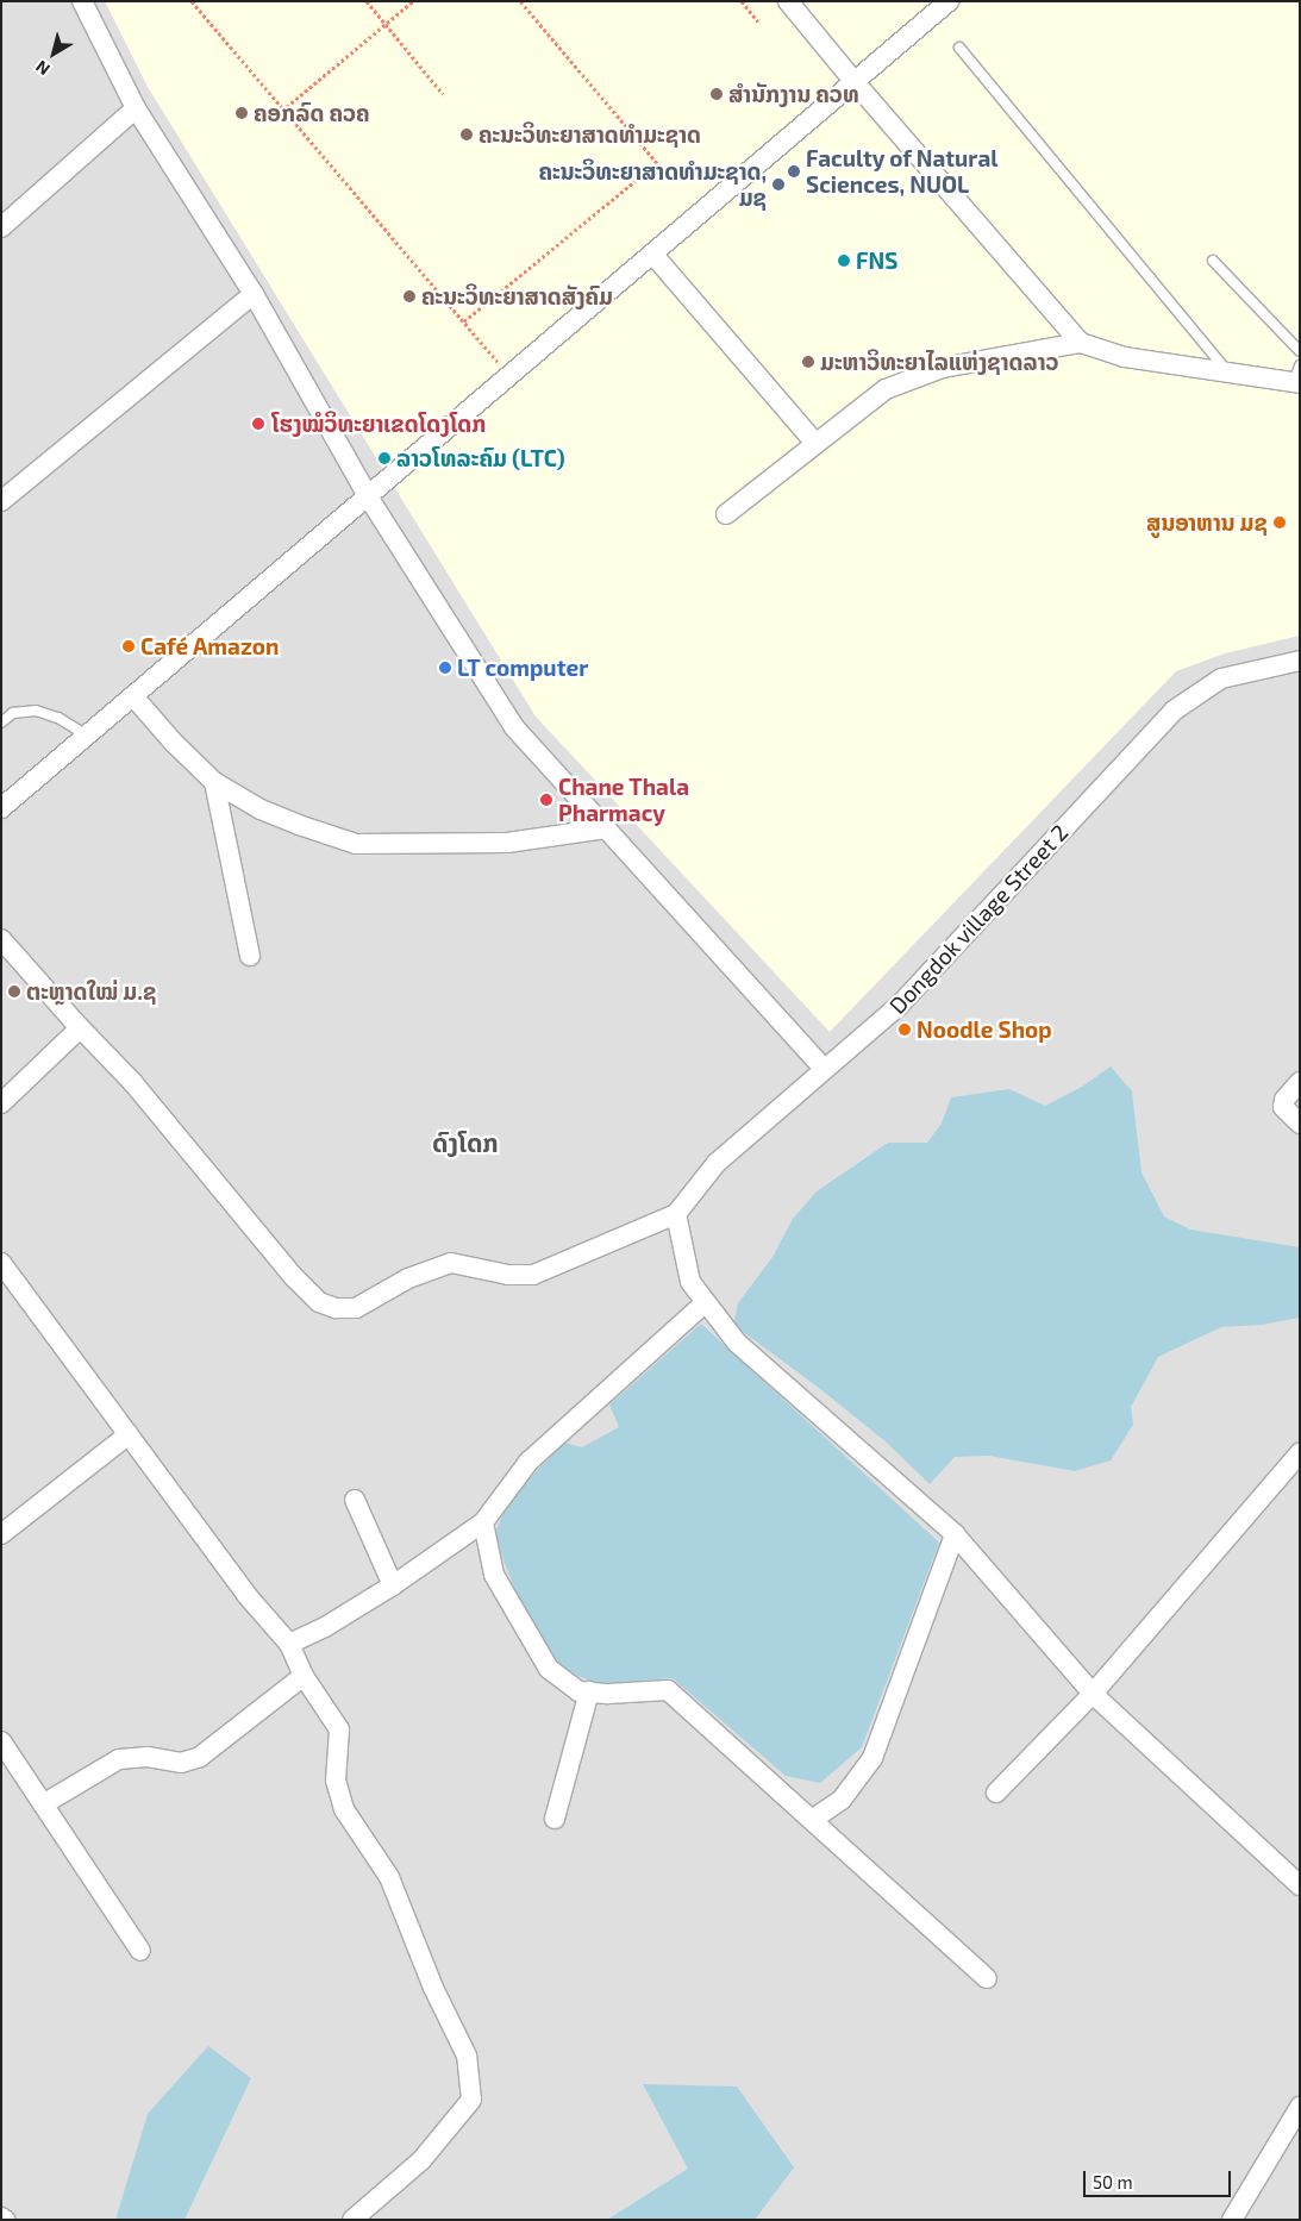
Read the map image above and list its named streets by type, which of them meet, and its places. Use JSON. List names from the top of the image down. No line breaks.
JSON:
{"streets":{"street":["Dongdok village Street 2"]},"districts":["ດົງໂດກ"],"places":["ສຳນັກງານ ຄວທ","ຄອກລົດ ຄວຄ","ຄະນະວິທະຍາສາດທຳມະຊາດ","Faculty of Natural Sciences, NUOL","ຄະນະວິທະຍາສາດທໍາມະຊາດ, ມຊ","FNS","ຄະນະວິທະຍາສາດສັງຄົມ","ມະຫາວິທະຍາໄລແຫ່ງຊາດລາວ","ໂຮງໝໍວິທະຍາເຂດໂດງໂດກ","ລາວໂທລະຄົມ (LTC)","ສູນອາຫານ ມຊ","Café Amazon","LT computer","Chane Thala Pharmacy","ຕະຫຼາດໃໝ່ ມ.ຊ","Noodle Shop"],"scale_bar":"50 m","north":"bottom left"}
